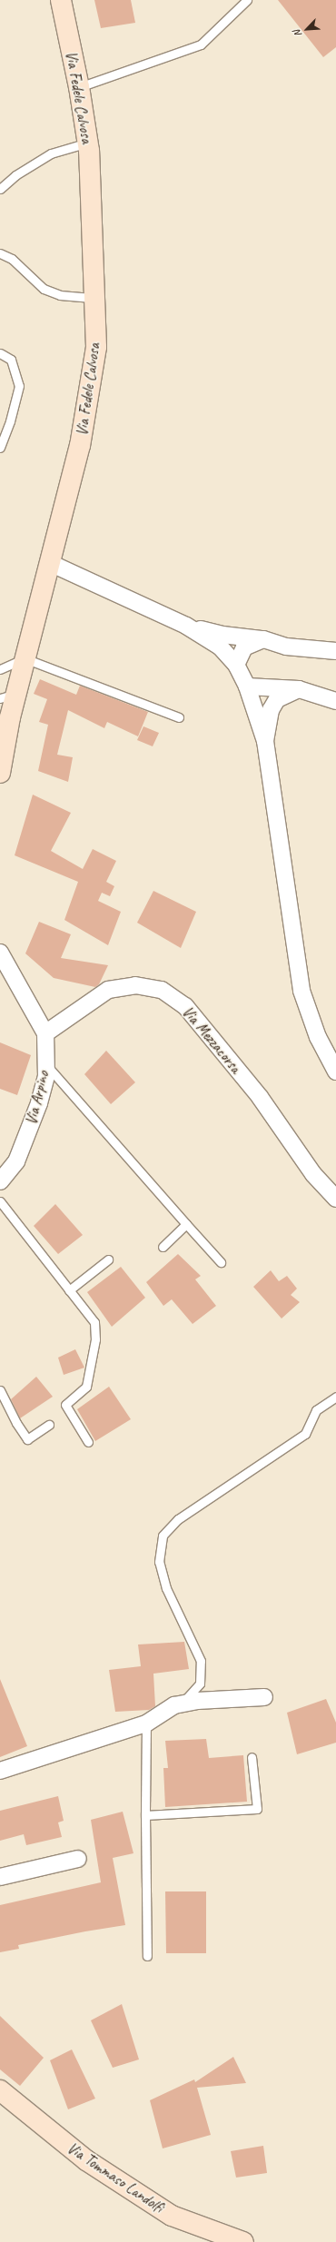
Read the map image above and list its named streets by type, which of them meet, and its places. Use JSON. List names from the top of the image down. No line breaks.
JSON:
{"streets":{"street":["Via Fedele Calvosa","Via Mezzacorsa","Via Arpino","Via Tommaso Landolfi"]},"crossings":[["Via Mezzacorsa","Via Arpino"]],"north":"bottom left"}
